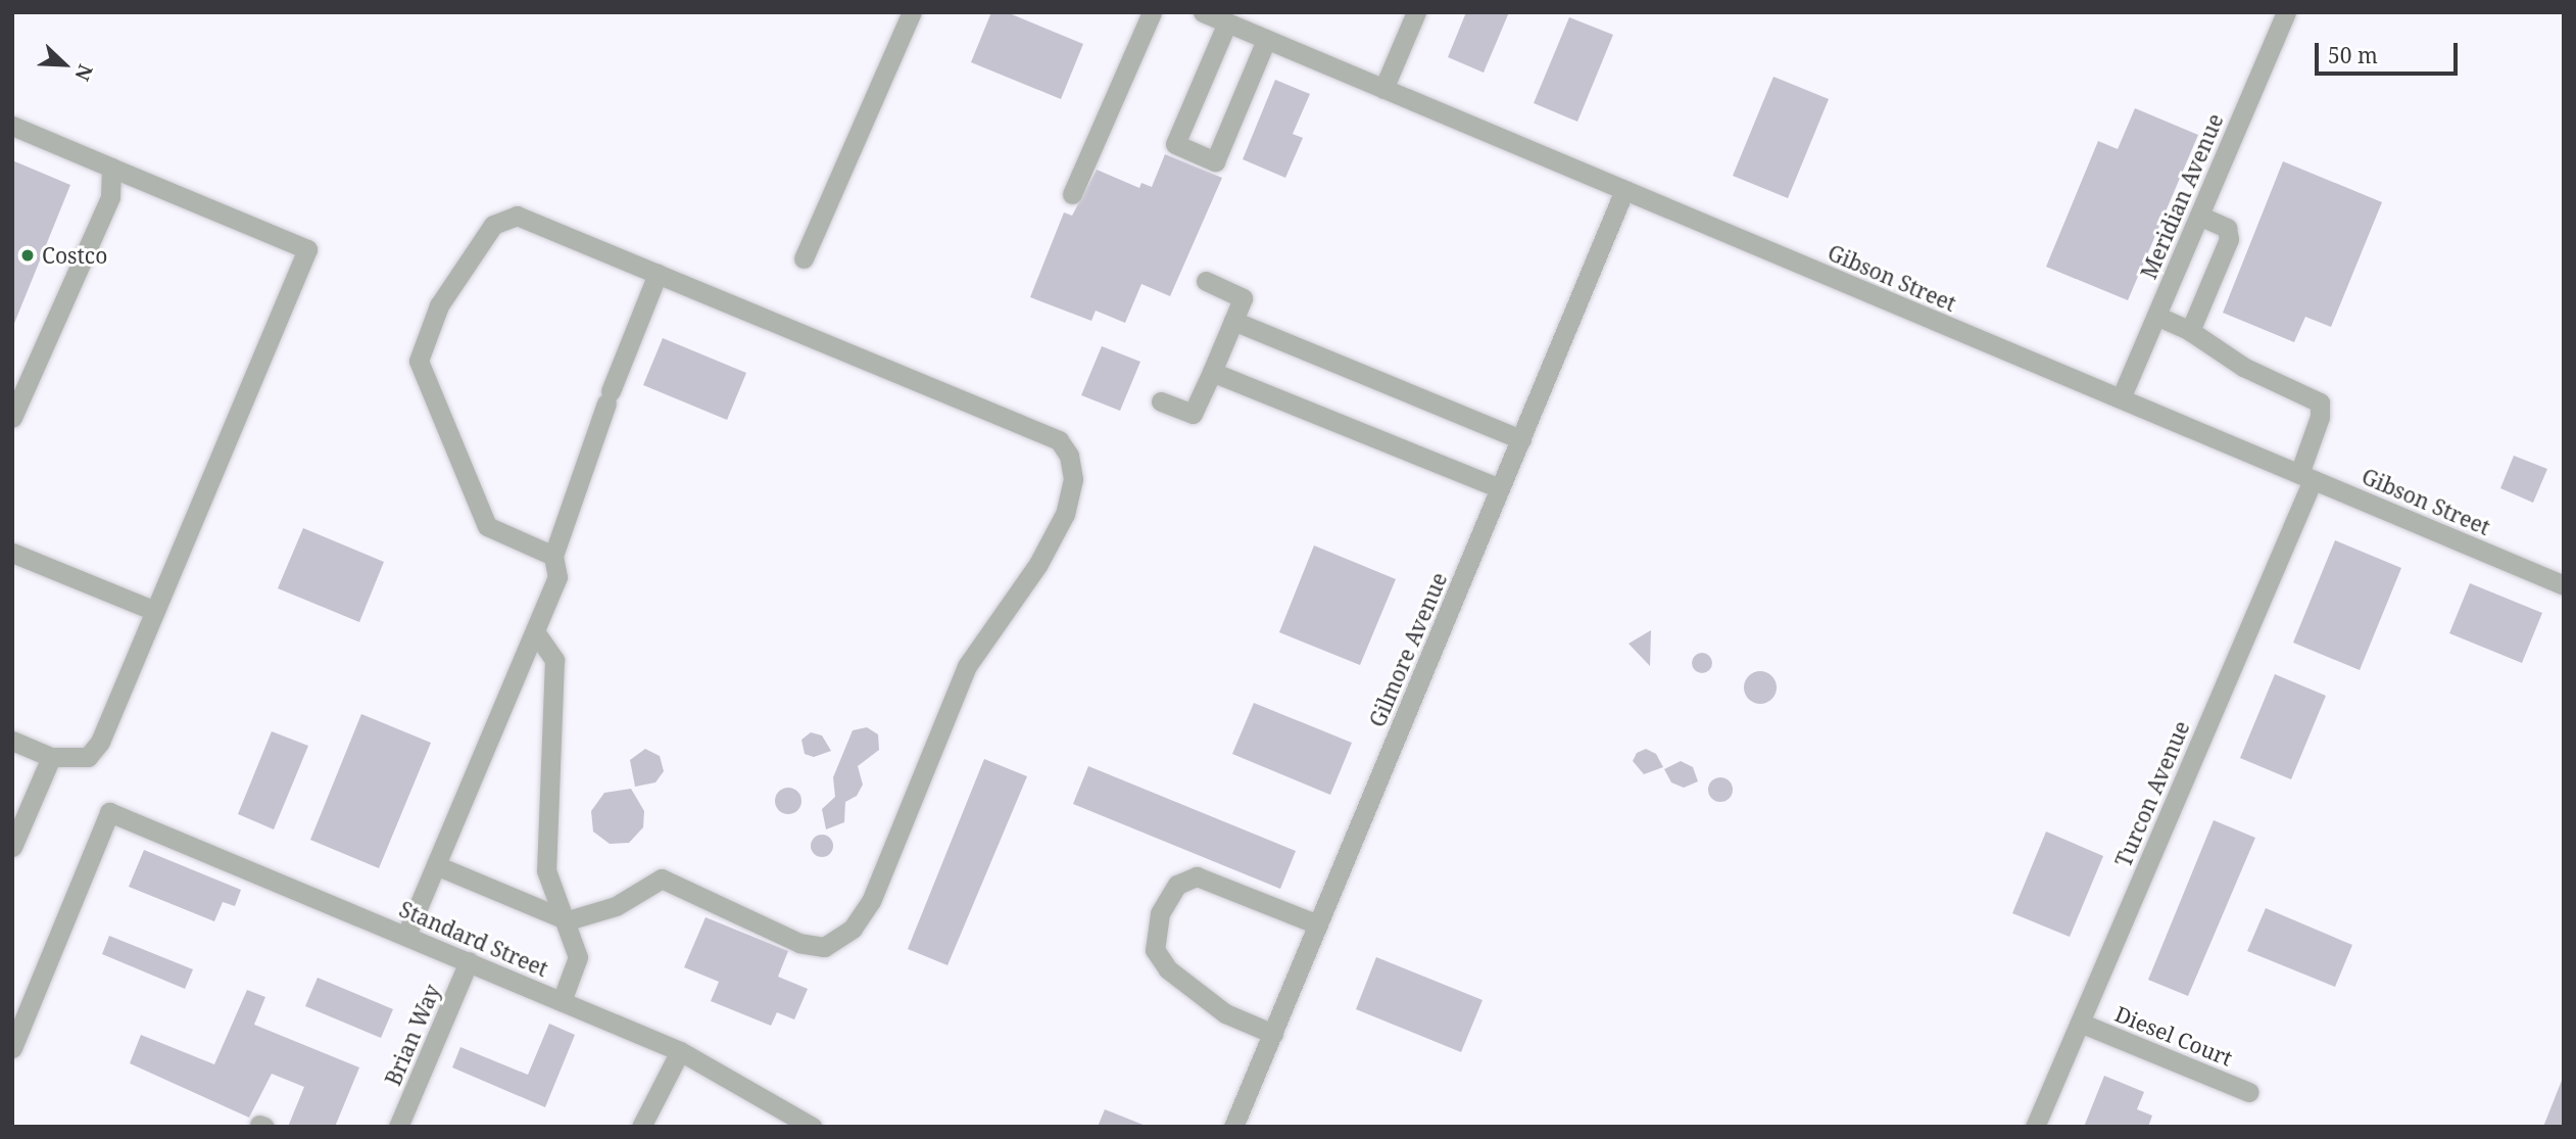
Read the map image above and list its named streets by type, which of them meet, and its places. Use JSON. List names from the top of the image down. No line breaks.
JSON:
{"streets":{"street":["Meridian Avenue","Gibson Street","Gilmore Avenue","Turcon Avenue","Standard Street","Brian Way","Diesel Court"]},"crossings":[["Meridian Avenue","Gibson Street"],["Gibson Street","Gilmore Avenue"],["Gibson Street","Turcon Avenue"],["Turcon Avenue","Diesel Court"],["Standard Street","Brian Way"]],"places":["Costco"],"scale_bar":"50 m","north":"bottom right"}
